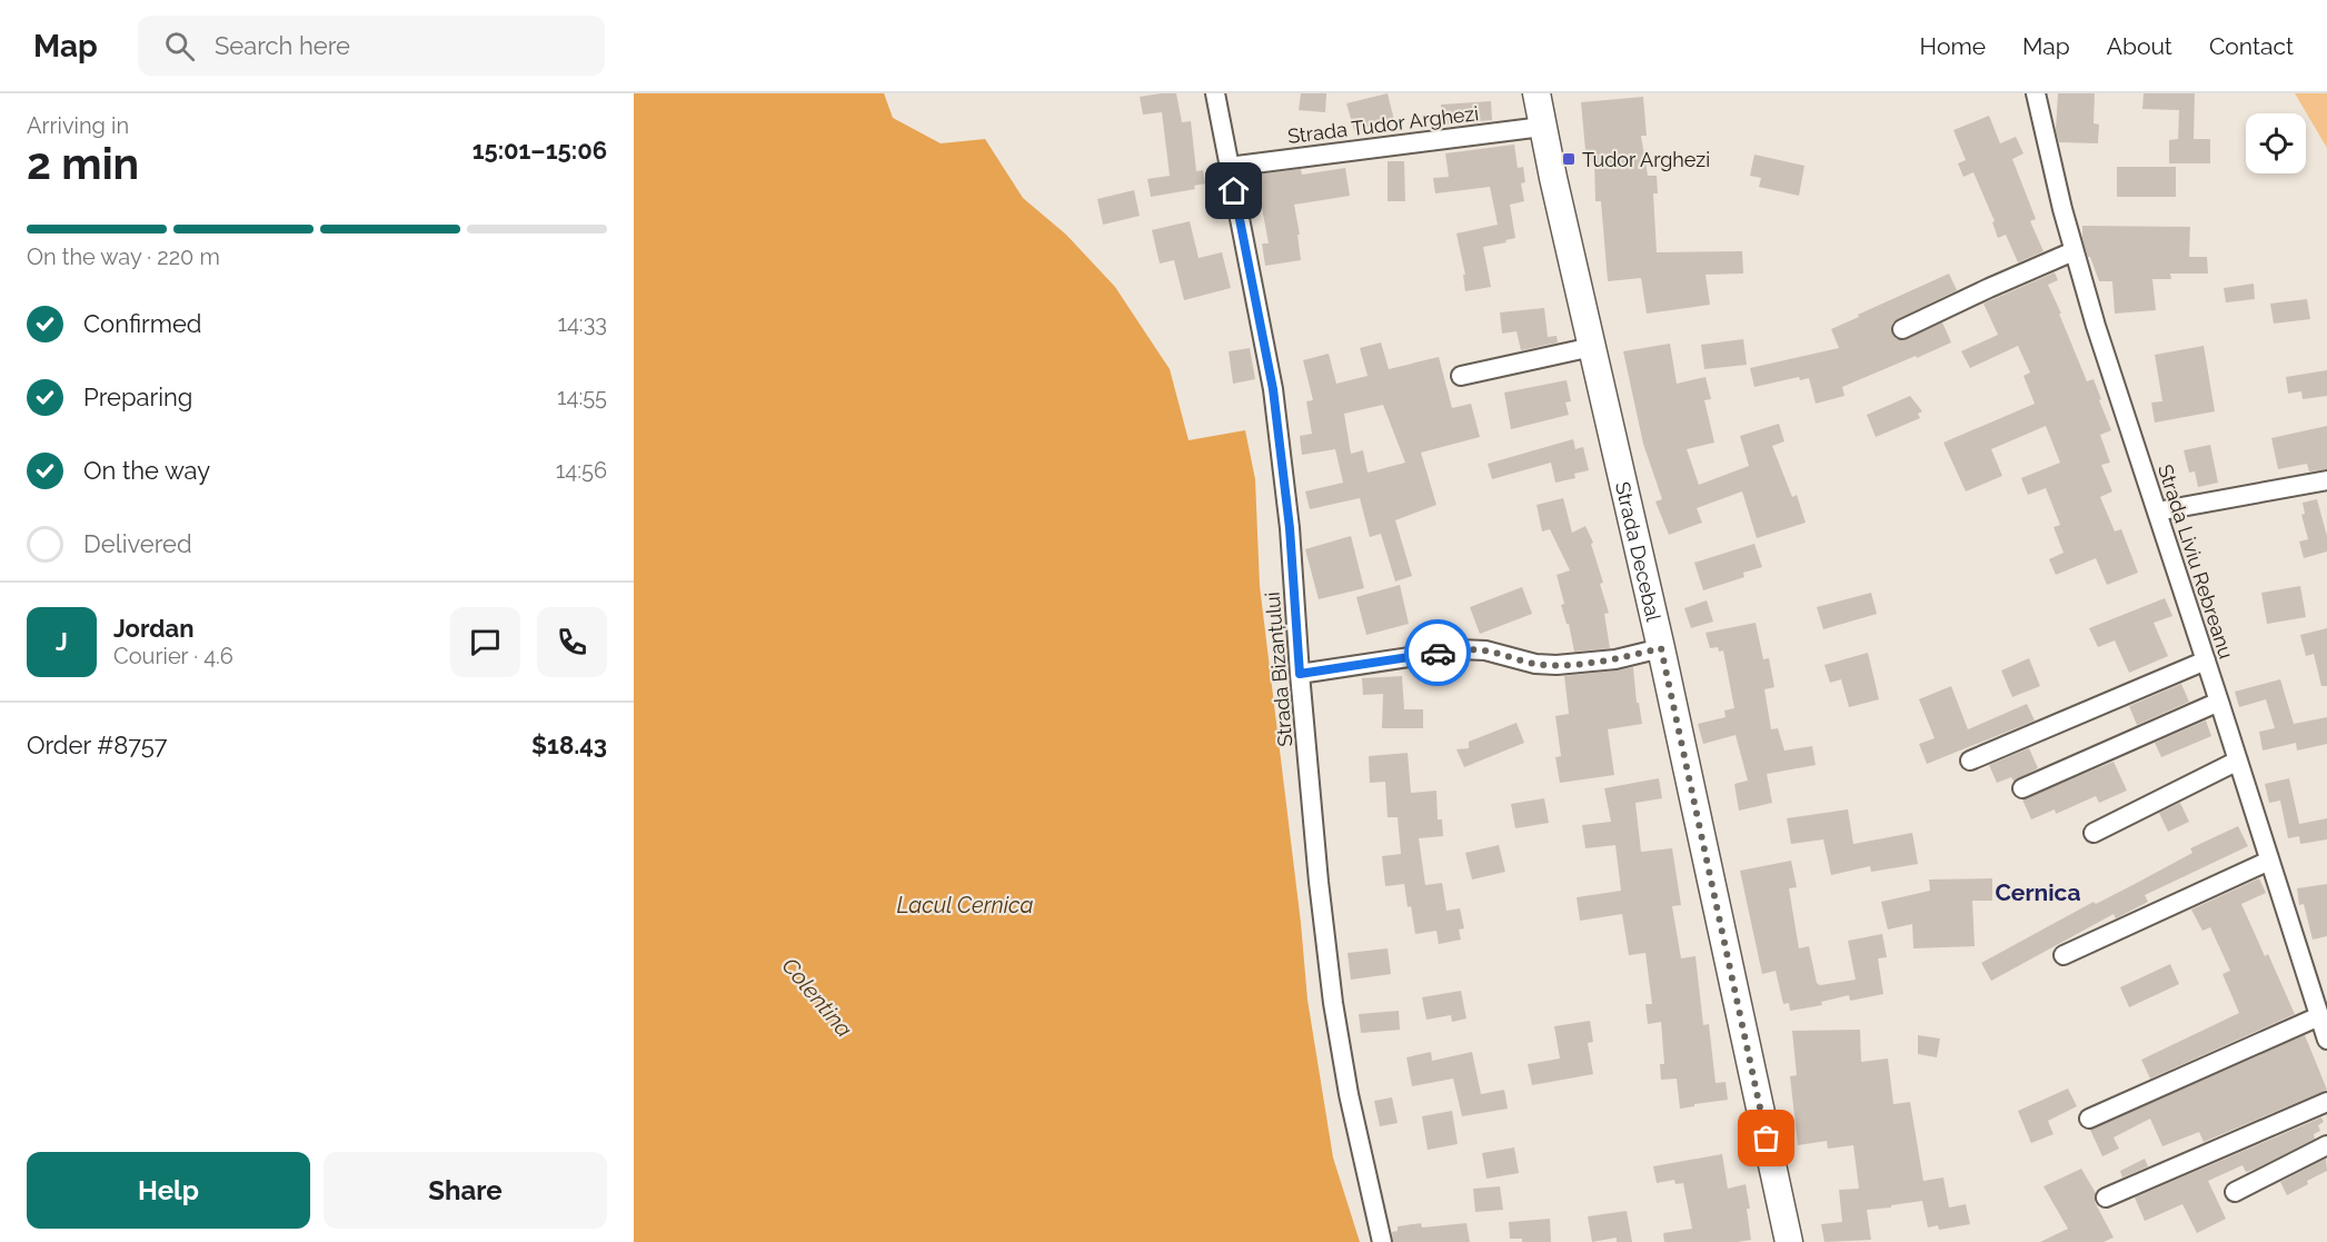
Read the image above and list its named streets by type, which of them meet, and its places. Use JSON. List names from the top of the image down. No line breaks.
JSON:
{"streets":{"main road":["Strada Decebal"],"street":["Strada Tudor Arghezi","Strada Liviu Rebreanu","Strada Bizanțului"]},"crossings":[["Strada Tudor Arghezi","Strada Decebal"],["Strada Tudor Arghezi","Strada Bizanțului"]],"districts":["Cernica"],"water":["Lacul Cernica","Colentina"],"places":{"transit":["Tudor Arghezi"]},"page":{"header":"Map","search":"Search here","nav":["Home","Map","About","Contact"],"heading":["2 min","Arriving in","15:01–15:06"],"panel":["Jordan","Courier · 4.6","Order #8757","$18.43"],"bar":"On the way · 220 m","list":[["Confirmed","14:33"],["Preparing","14:55"],["On the way","14:56"],"Delivered"],"round":"J","buttons":["Help","Share"]}}
